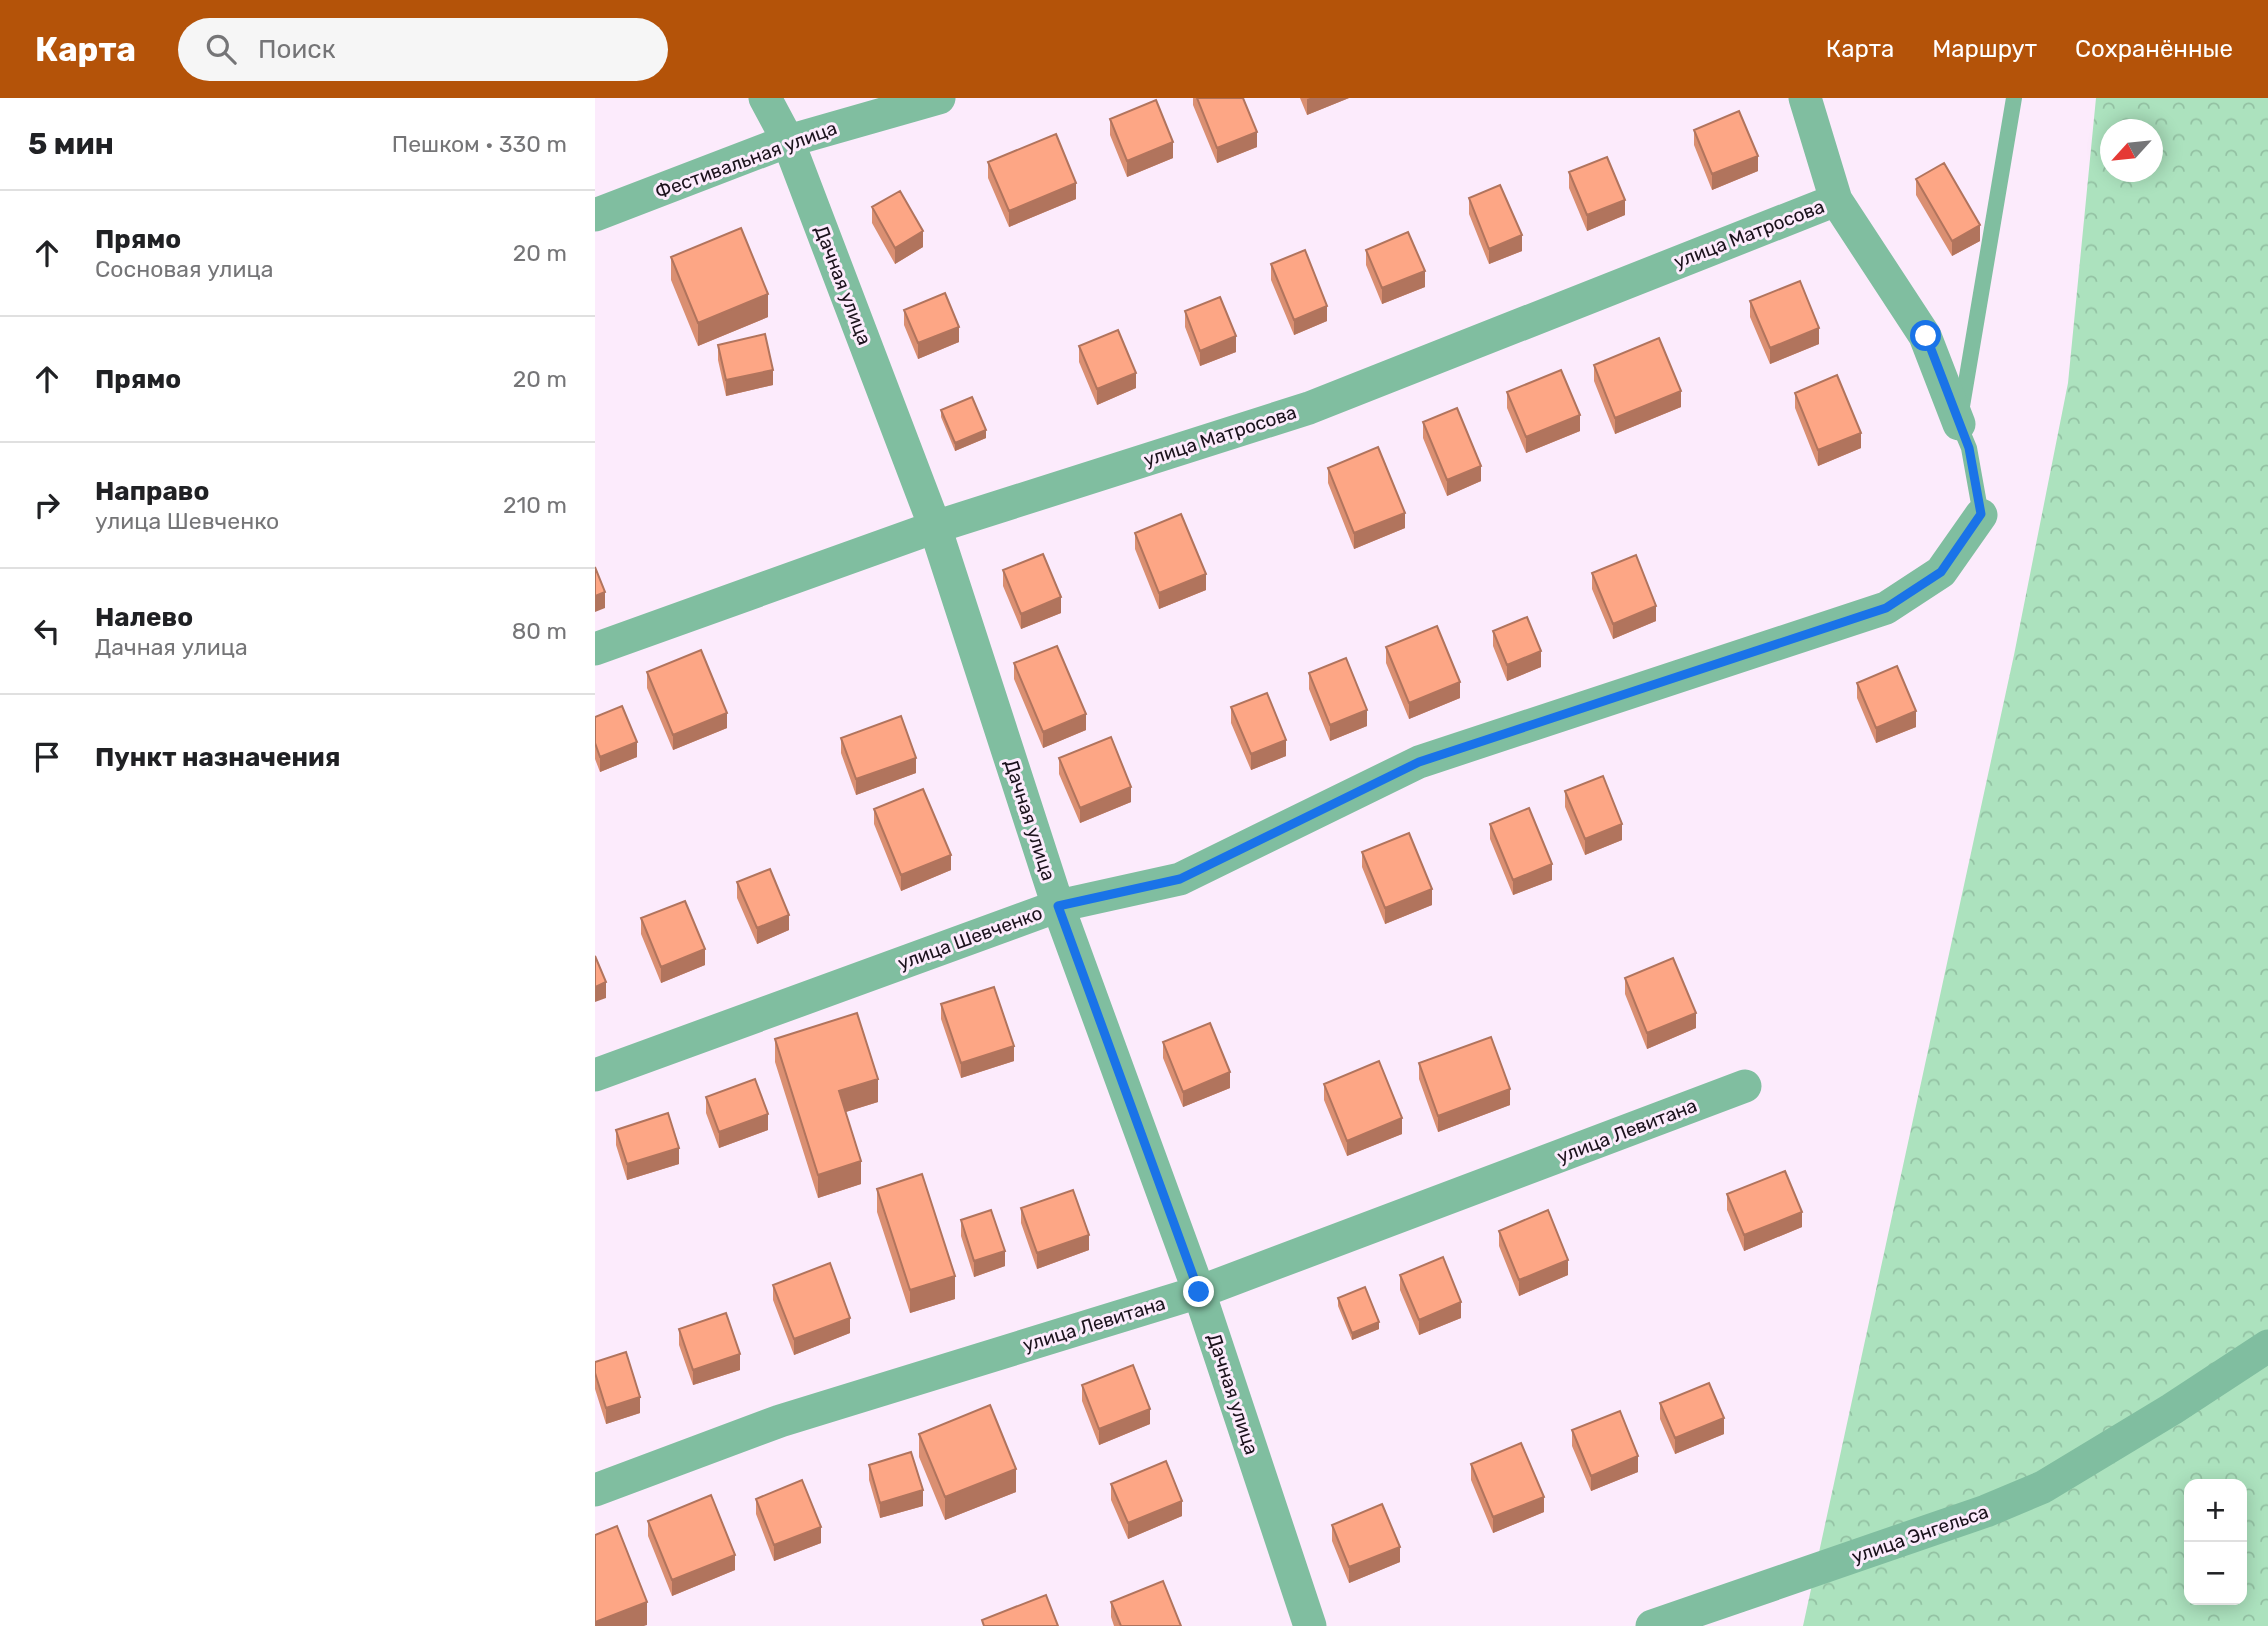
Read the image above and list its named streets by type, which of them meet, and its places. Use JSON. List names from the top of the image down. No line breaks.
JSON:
{"streets":{"street":["Фестивальная улица","улица Матросова","Дачная улица","улица Шевченко","улица Левитана","улица Энгельса"]},"crossings":[["Фестивальная улица","Дачная улица"],["улица Матросова","Дачная улица"],["Дачная улица","улица Шевченко"],["Дачная улица","улица Левитана"]],"north":"bottom left","page":{"header":"Карта","search":"Поиск","nav":["Карта","Маршрут","Сохранённые"],"heading":["5 мин","Пешком · 330 m"],"list":[["Прямо","Сосновая улица","20 m"],["Прямо","20 m"],["Направо","улица Шевченко","210 m"],["Налево","Дачная улица","80 m"],"Пункт назначения"],"map_buttons":["+","−"]}}
